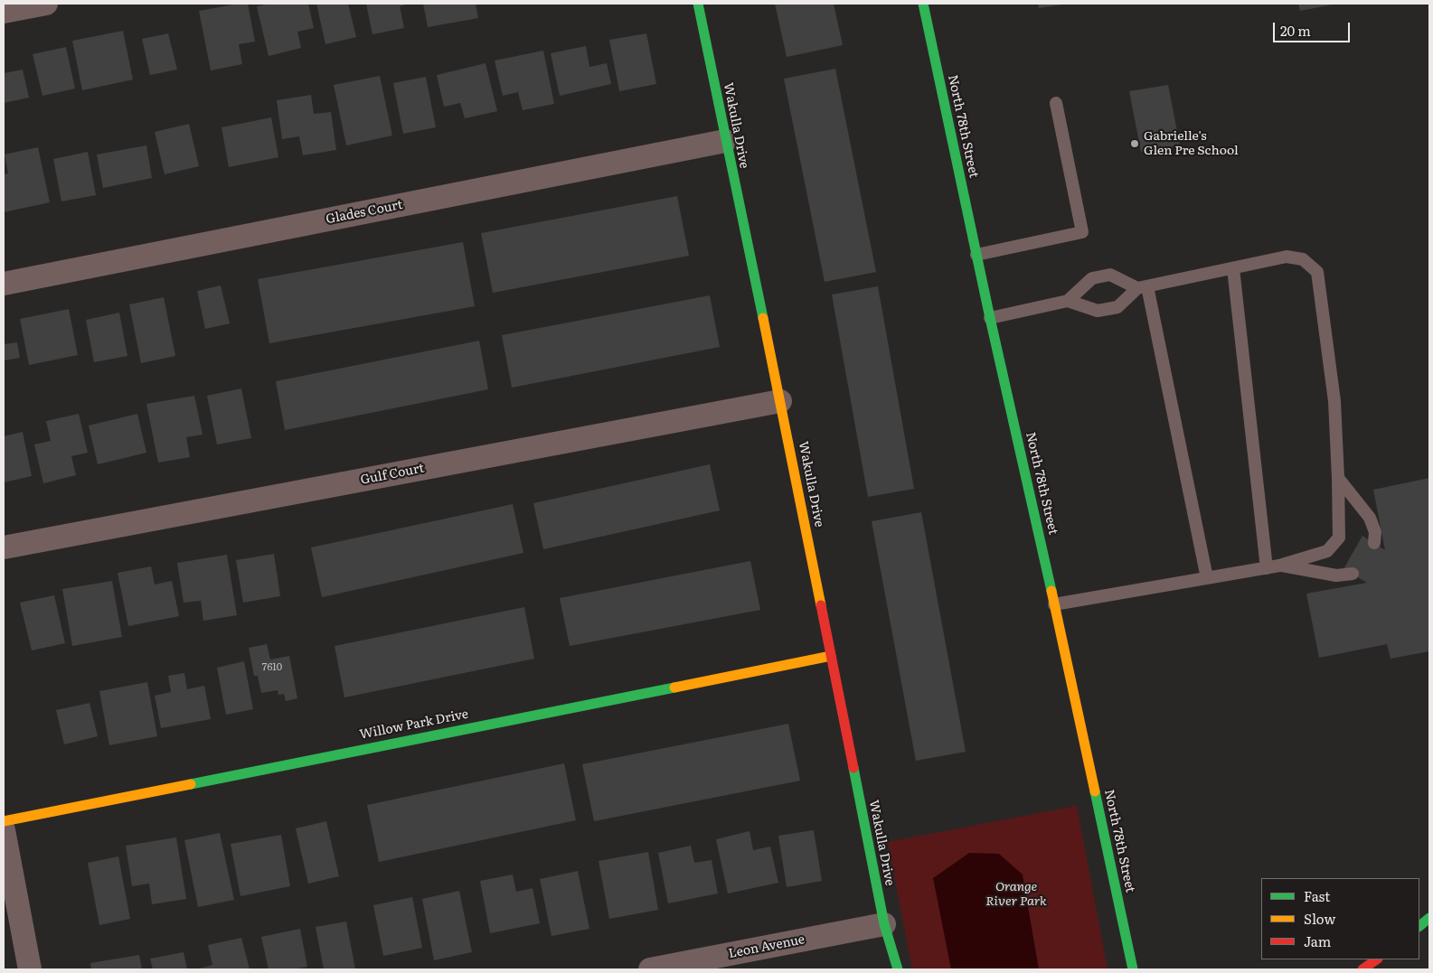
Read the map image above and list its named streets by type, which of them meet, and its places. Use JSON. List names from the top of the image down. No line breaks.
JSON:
{"streets":{"street":["Wakulla Drive","North 78th Street","Glades Court","Gulf Court","Willow Park Drive","Leon Avenue"]},"crossings":[["Wakulla Drive","Glades Court"],["Wakulla Drive","Gulf Court"],["Wakulla Drive","Willow Park Drive"],["Wakulla Drive","Leon Avenue"]],"parks":["Orange River Park"],"places":["Gabrielle's Glen Pre School"],"house_numbers":["7610"],"legend":["Fast","Slow","Jam"],"scale_bar":"20 m"}
